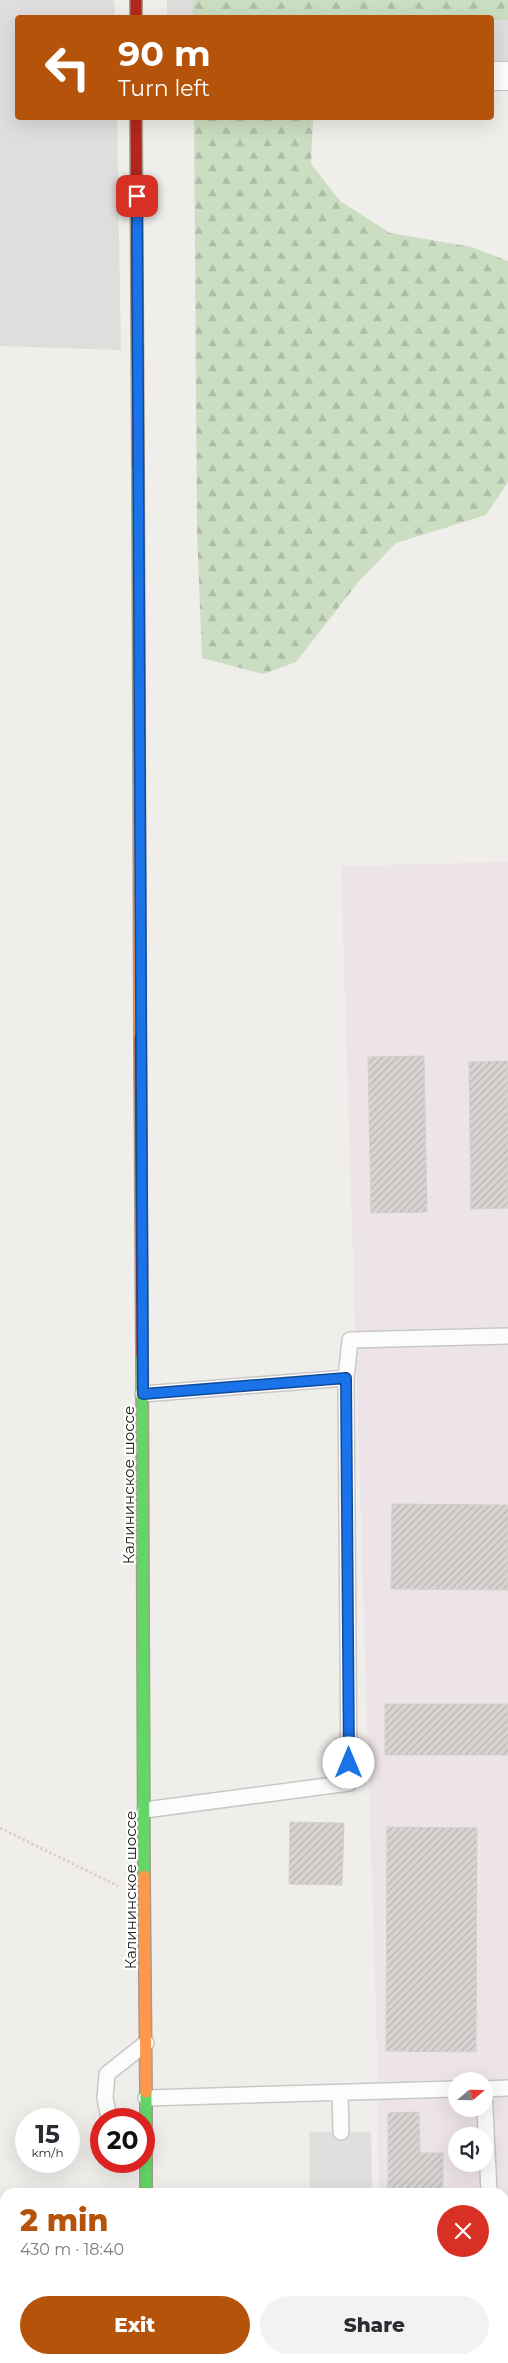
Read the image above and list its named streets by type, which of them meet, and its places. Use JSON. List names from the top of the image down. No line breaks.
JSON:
{"streets":{"main road":["Калининское шоссе"]},"north":"right","page":{"turn":["90 m","Turn left"],"speed":"15 km/h","limit":"20","heading":["2 min","430 m · 18:40"],"buttons":["Exit","Share"]}}
